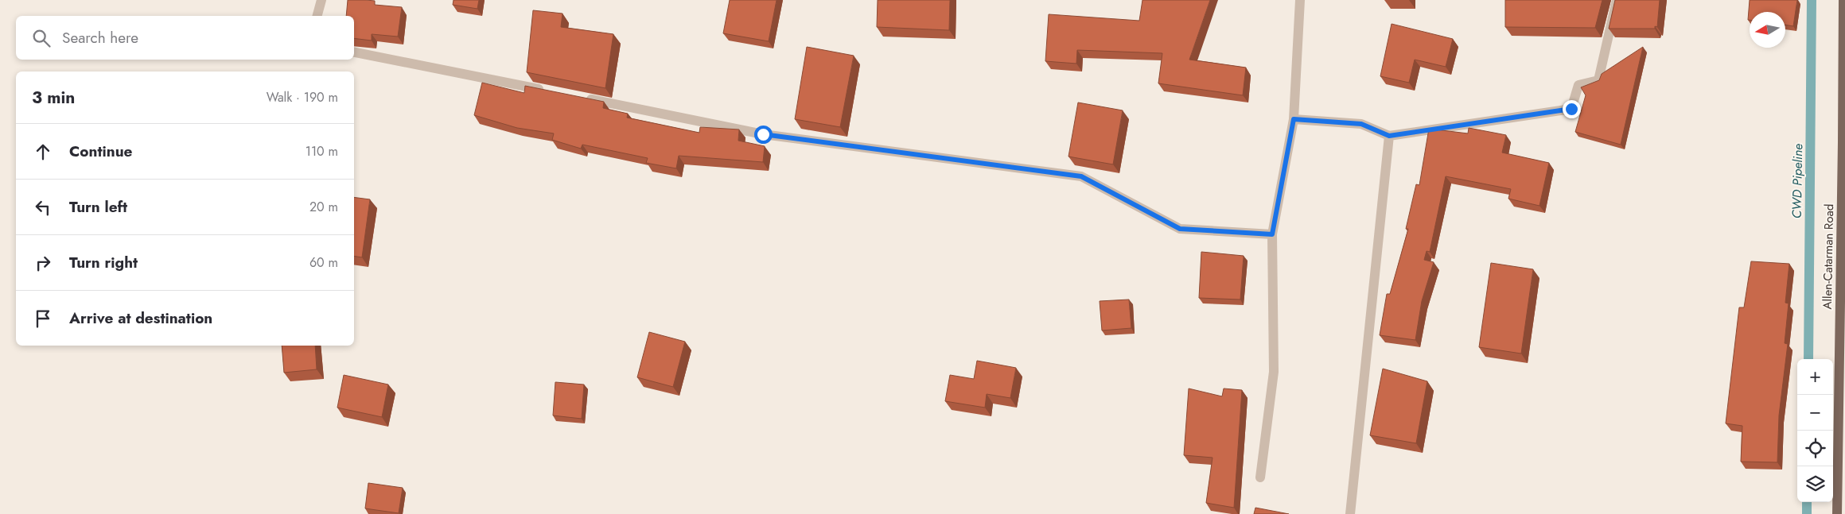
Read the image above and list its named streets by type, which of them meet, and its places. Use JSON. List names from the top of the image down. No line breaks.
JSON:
{"streets":{"main road":["Allen-Catarman Road"]},"water":["CWD Pipeline"],"north":"left","page":{"search":"Search here","heading":["3 min","Walk · 190 m"],"list":[["Continue","110 m"],["Turn left","20 m"],["Turn right","60 m"],"Arrive at destination"],"map_buttons":["+","−"]}}
